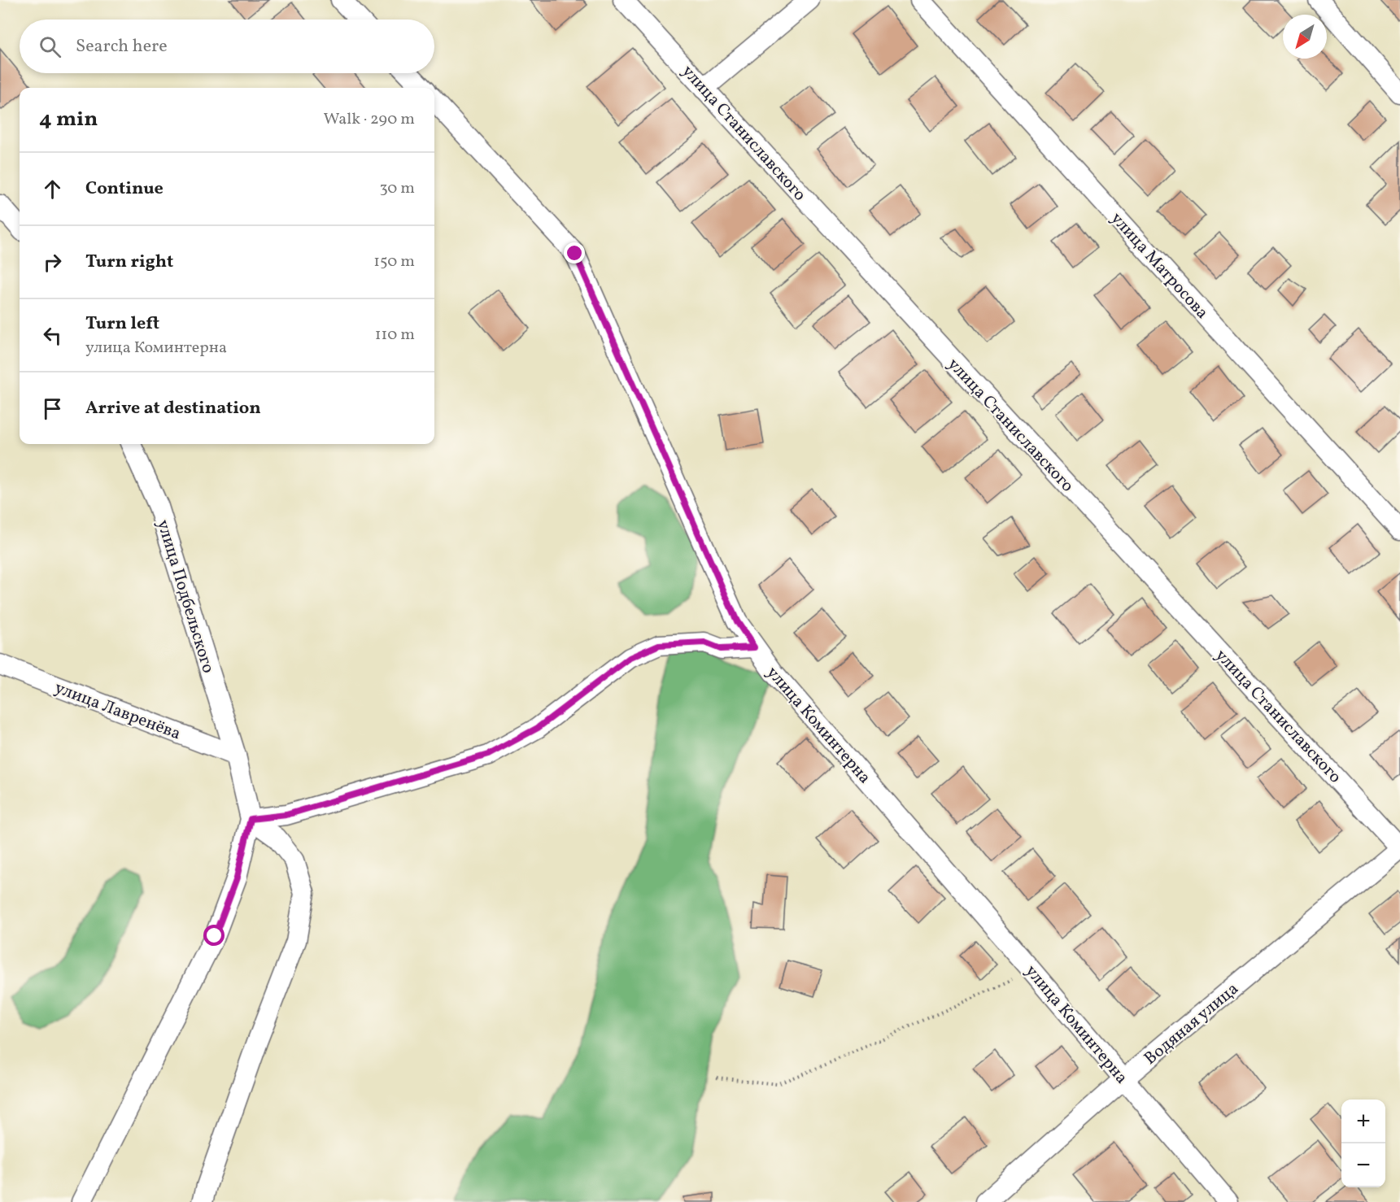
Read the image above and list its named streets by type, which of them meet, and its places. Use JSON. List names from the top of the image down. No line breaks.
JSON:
{"streets":{"street":["улица Станиславского","улица Матросова","улица Подбельского","улица Лавренёва","улица Коминтерна","Водяная улица"]},"crossings":[["улица Станиславского","Водяная улица"],["улица Подбельского","улица Лавренёва"],["улица Коминтерна","Водяная улица"]],"north":"bottom left","page":{"search":"Search here","heading":["4 min","Walk · 290 m"],"list":[["Continue","30 m"],["Turn right","150 m"],["Turn left","улица Коминтерна","110 m"],"Arrive at destination"],"map_buttons":["+","−"]}}
